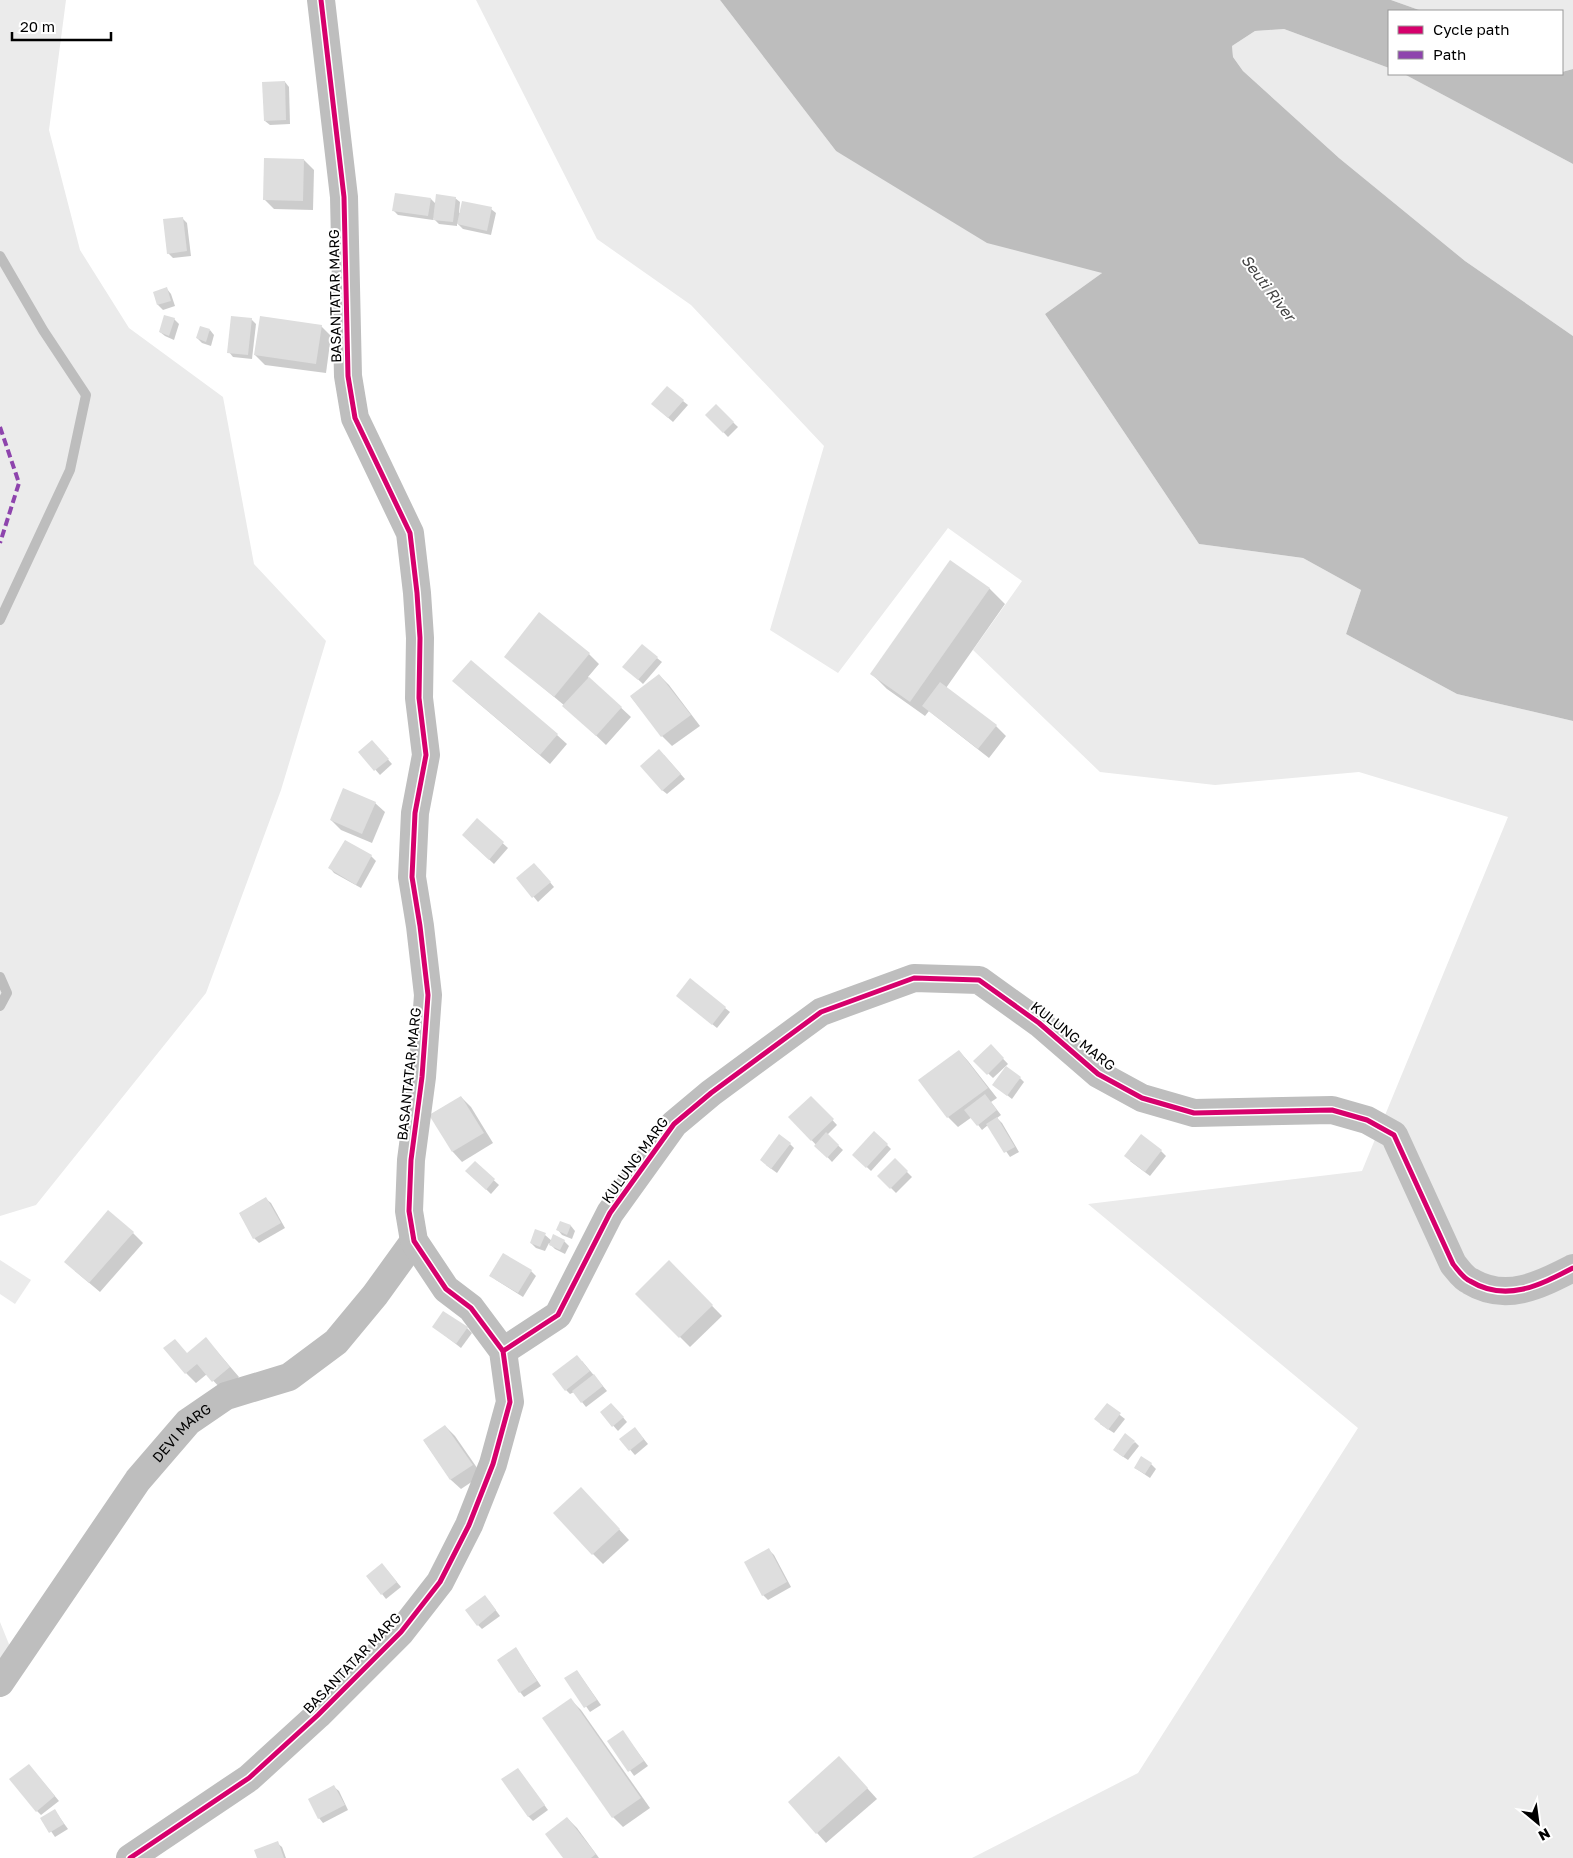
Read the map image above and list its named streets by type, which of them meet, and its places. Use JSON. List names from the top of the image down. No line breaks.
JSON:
{"streets":{"street":["BASANTATAR MARG","KULUNG MARG","DEVI MARG"]},"crossings":[["BASANTATAR MARG","KULUNG MARG"],["BASANTATAR MARG","DEVI MARG"]],"water":["Seuti River"],"legend":["Cycle path","Path"],"scale_bar":"20 m","north":"bottom right"}
